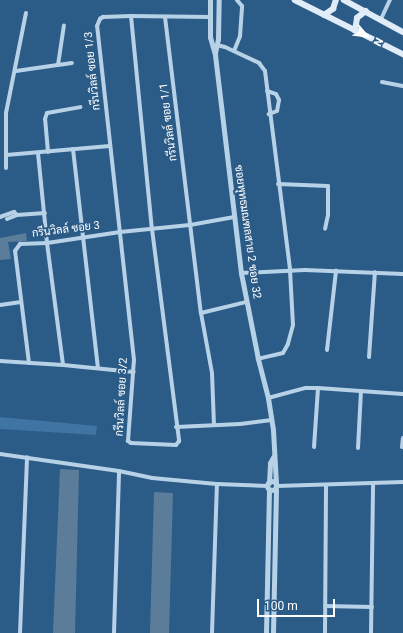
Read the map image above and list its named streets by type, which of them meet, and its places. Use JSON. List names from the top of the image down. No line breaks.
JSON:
{"streets":{"street":["กรีนวิลล์ ซอย 1/3","กรีนวิลล์ ซอย 1/1","กรีนวิลล์ ซอย 3","ซอยพุทธมณฑลสาย 2 ซอย 32","กรีนวิลล์ ซอย 3/2"]},"crossings":[["กรีนวิลล์ ซอย 1/3","กรีนวิลล์ ซอย 1/1"],["กรีนวิลล์ ซอย 1/3","กรีนวิลล์ ซอย 3"],["กรีนวิลล์ ซอย 1/3","ซอยพุทธมณฑลสาย 2 ซอย 32"],["กรีนวิลล์ ซอย 1/3","กรีนวิลล์ ซอย 3/2"],["กรีนวิลล์ ซอย 1/1","กรีนวิลล์ ซอย 3"],["กรีนวิลล์ ซอย 3","ซอยพุทธมณฑลสาย 2 ซอย 32"],["กรีนวิลล์ ซอย 3","กรีนวิลล์ ซอย 3/2"]],"scale_bar":"100 m","north":"bottom right"}
